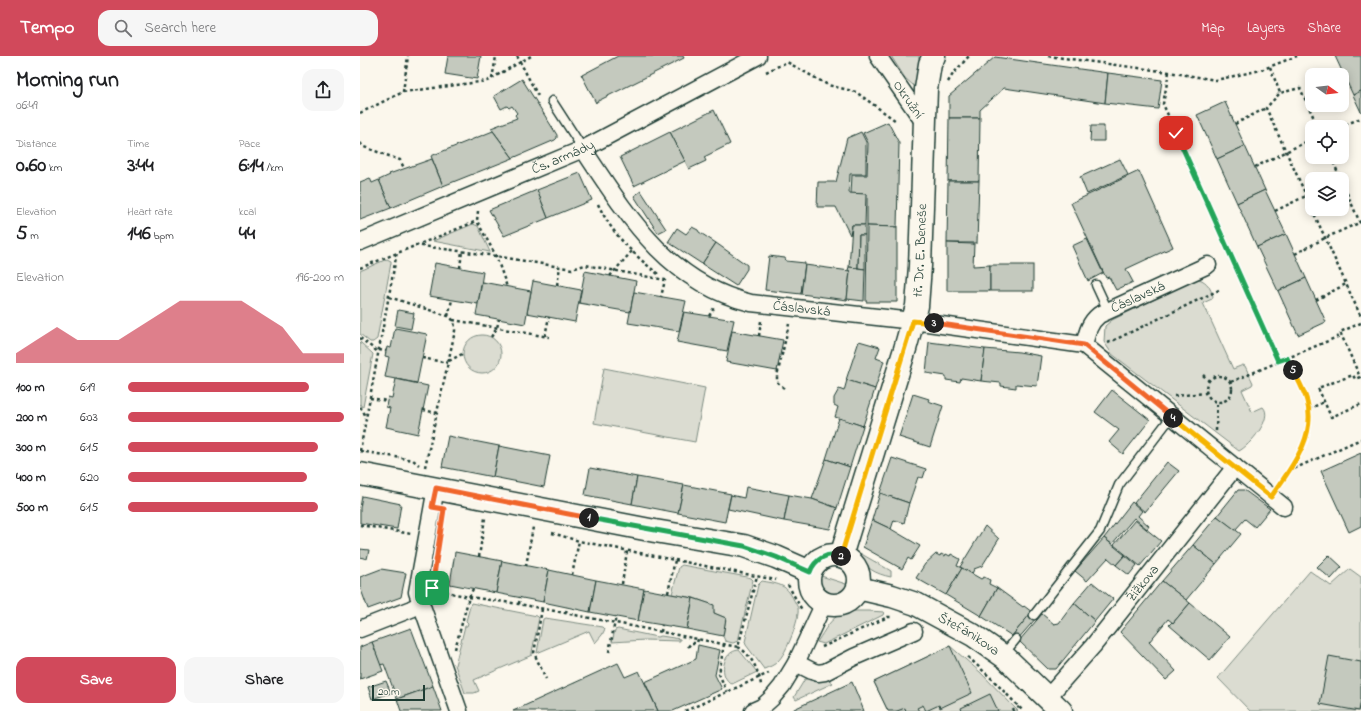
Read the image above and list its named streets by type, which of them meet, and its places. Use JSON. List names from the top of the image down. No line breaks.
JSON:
{"streets":{"main road":["tř. Dr. E. Beneše","Štefánikova"],"street":["Okružní","Čs. armády","Čáslavská","Žižkova"]},"crossings":[["Okružní","tř. Dr. E. Beneše"],["Čs. armády","Čáslavská"],["tř. Dr. E. Beneše","Čáslavská"],["tř. Dr. E. Beneše","Štefánikova"],["Žižkova","Štefánikova"]],"scale_bar":"20 m","north":"right","page":{"header":"Tempo","search":"Search here","nav":["Map","Layers","Share"],"heading":["Morning run","06:49"],"stats":[["Distance","0.60 km"],["Time","3:44"],["Pace","6:14 /km"],["Elevation","5 m"],["Heart rate","146 bpm"],["kcal","44"]],"chart":["Elevation","196–200 m"],"pins":["3","5","4","1","2"],"list":[{"name":"100 m","note":"6:19"},{"name":"200 m","note":"6:03"},{"name":"300 m","note":"6:15"},{"name":"400 m","note":"6:20"},{"name":"500 m","note":"6:15"}],"buttons":["Save","Share"],"scale":"20 m"}}
